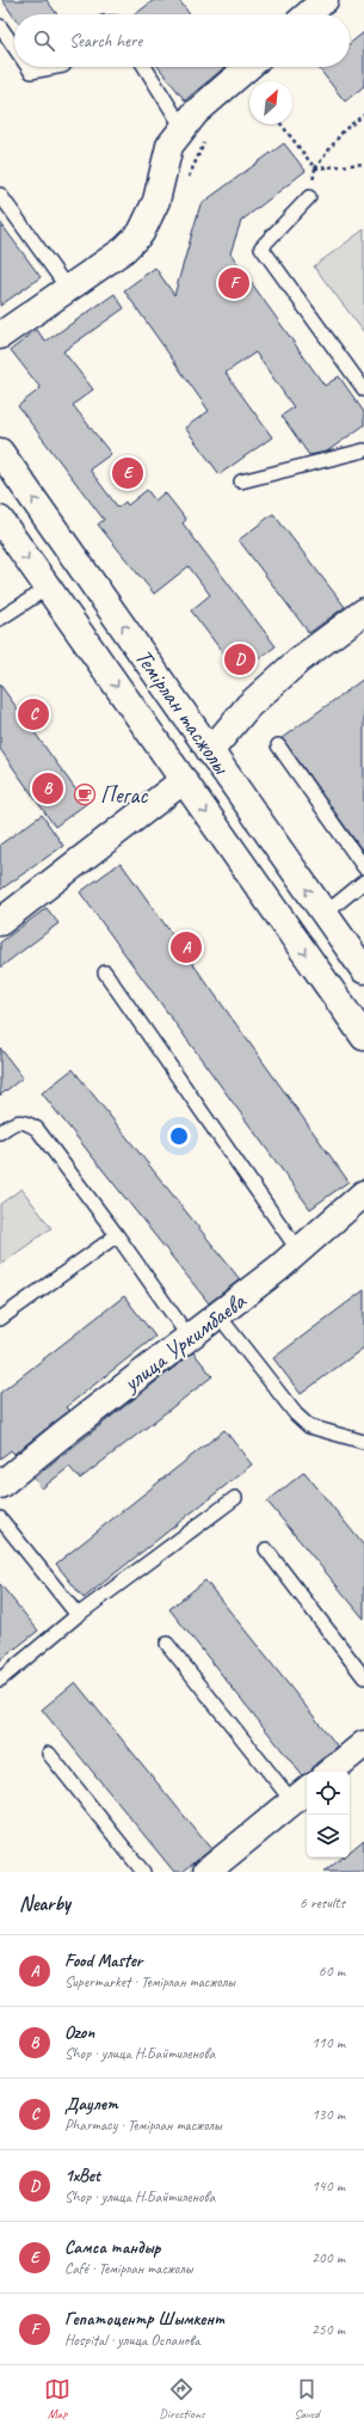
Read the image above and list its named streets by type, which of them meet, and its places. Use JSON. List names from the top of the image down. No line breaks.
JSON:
{"streets":{"street":["Темірлан тасжолы","улица Уркимбаева"]},"places":{"cafe":["Пегас"]},"north":"top right","page":{"search":"Search here","pins":["F","E","D","C","B","A"],"heading":["Nearby","6 results"],"list":[{"mark":"A","name":"Food Master","note":"Supermarket · Темірлан тасжолы","value":"60 m"},{"mark":"B","name":"Ozon","note":"Shop · улица Н.Байтиленова","value":"110 m"},{"mark":"C","name":"Даулет","note":"Pharmacy · Темірлан тасжолы","value":"130 m"},{"mark":"D","name":"1xBet","note":"Shop · улица Н.Байтиленова","value":"140 m"},{"mark":"E","name":"Самса тандыр","note":"Café · Темірлан тасжолы","value":"200 m"},{"mark":"F","name":"Гепатоцентр Шымкент","note":"Hospital · улица Оспанова","value":"250 m"}],"nav":["Map","Directions","Saved"]}}
